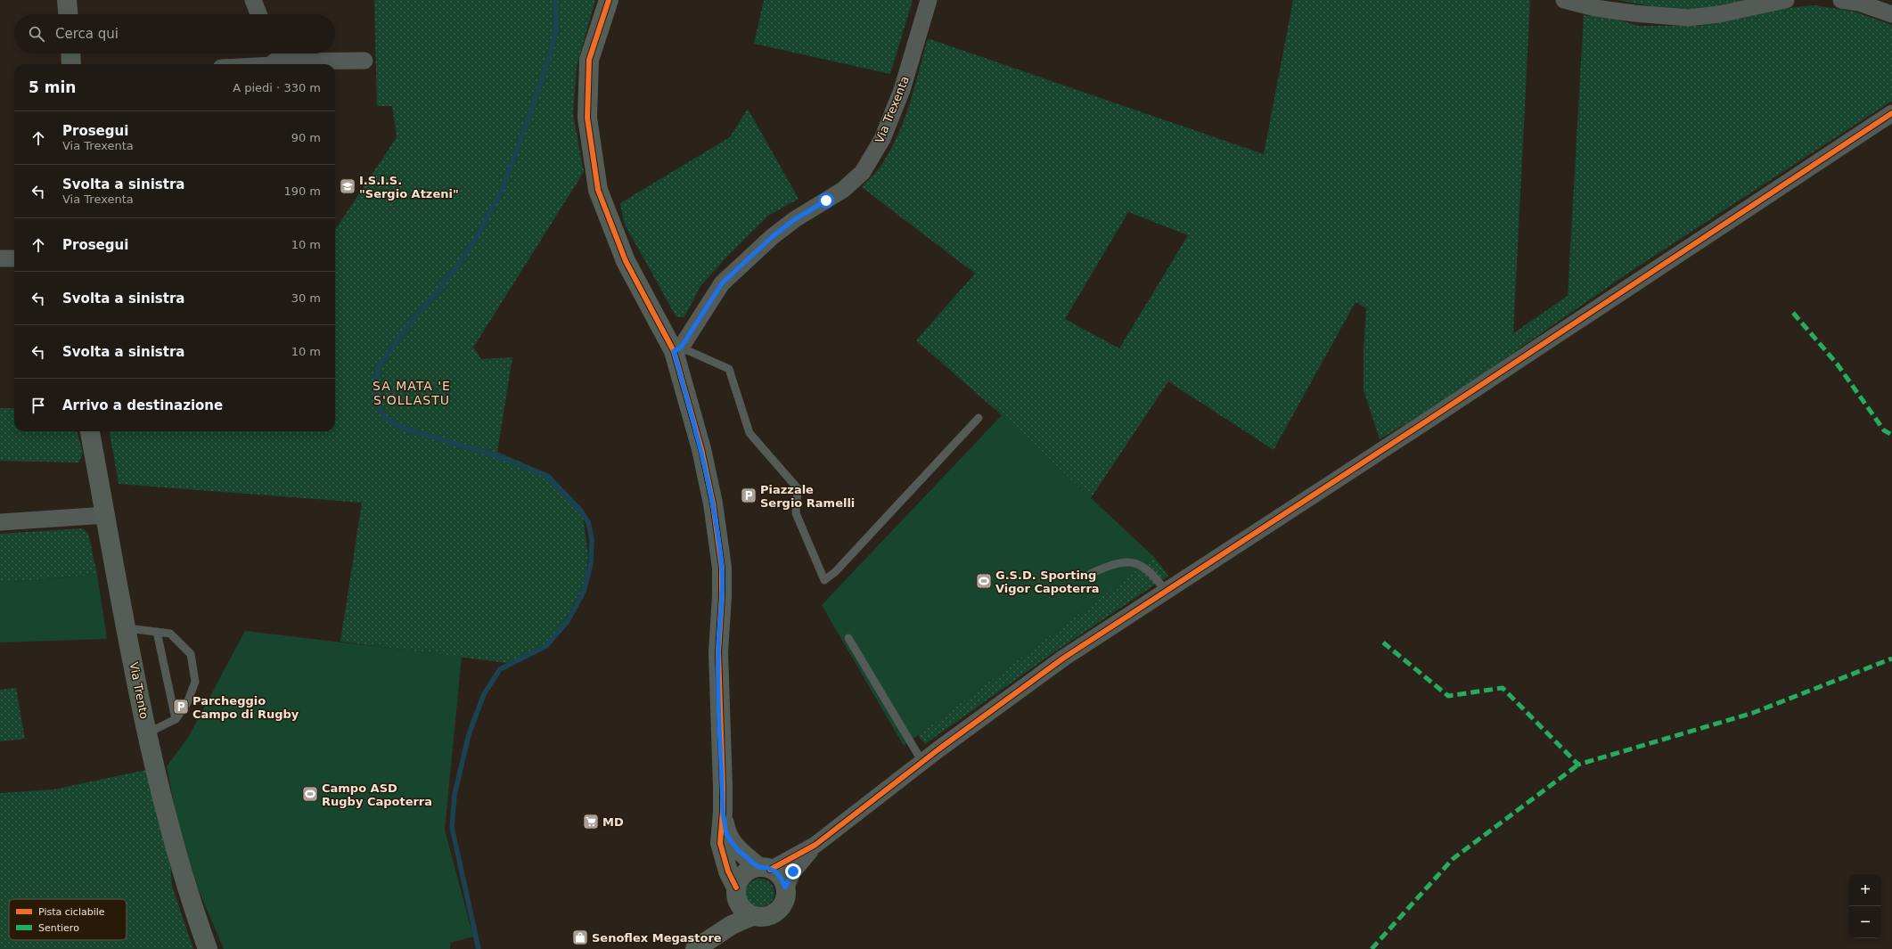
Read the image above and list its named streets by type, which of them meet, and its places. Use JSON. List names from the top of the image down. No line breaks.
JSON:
{"streets":{"street":["Via Trexenta","Via Trento"]},"districts":["SA MATA 'E S'OLLASTU"],"places":{"school or university":["I.S.I.S. \"Sergio Atzeni\""],"parking":["Piazzale Sergio Ramelli","Parcheggio Campo di Rugby"],"sports":["G.S.D. Sporting Vigor Capoterra","Campo ASD Rugby Capoterra"],"supermarket":["MD"],"shop":["Senoflex Megastore"]},"legend":["Pista ciclabile","Sentiero"],"page":{"search":"Cerca qui","heading":["5 min","A piedi · 330 m"],"list":[["Prosegui","Via Trexenta","90 m"],["Svolta a sinistra","Via Trexenta","190 m"],["Prosegui","10 m"],["Svolta a sinistra","30 m"],["Svolta a sinistra","10 m"],"Arrivo a destinazione"],"map_buttons":["+","−"]}}
